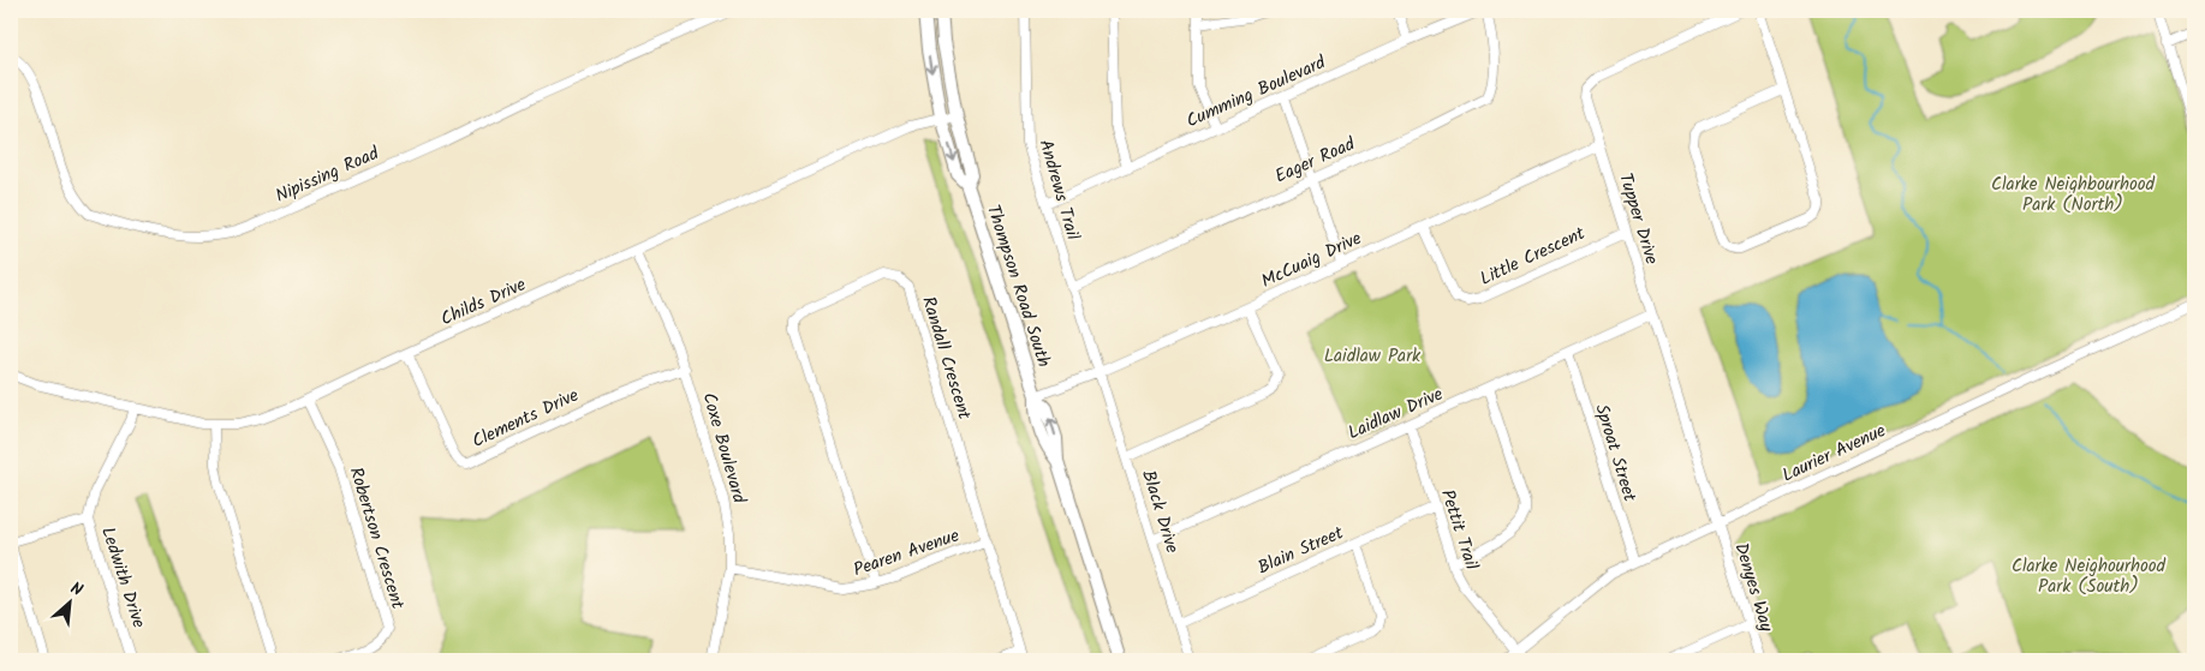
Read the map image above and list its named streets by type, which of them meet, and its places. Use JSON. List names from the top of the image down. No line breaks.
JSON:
{"streets":{"main road":["Thompson Road South"],"street":["Cumming Boulevard","Eager Road","Nipissing Road","Andrews Trail","Tupper Drive","Little Crescent","McCuaig Drive","Childs Drive","Randall Crescent","Laidlaw Drive","Clements Drive","Coxe Boulevard","Sproat Street","Laurier Avenue","Black Drive","Pettit Trail","Robertson Crescent","Blain Street","Pearen Avenue","Ledwith Drive","Denyes Way"]},"crossings":[["Cumming Boulevard","Andrews Trail"],["Eager Road","Andrews Trail"],["Andrews Trail","McCuaig Drive"],["Andrews Trail","Black Drive"],["Tupper Drive","Little Crescent"],["Tupper Drive","McCuaig Drive"],["Tupper Drive","Laidlaw Drive"],["Tupper Drive","Laurier Avenue"],["Tupper Drive","Denyes Way"],["Little Crescent","McCuaig Drive"],["McCuaig Drive","Thompson Road South"],["McCuaig Drive","Black Drive"],["Thompson Road South","Childs Drive"],["Childs Drive","Clements Drive"],["Childs Drive","Coxe Boulevard"],["Childs Drive","Robertson Crescent"],["Childs Drive","Ledwith Drive"],["Randall Crescent","Pearen Avenue"],["Laidlaw Drive","Sproat Street"],["Laidlaw Drive","Black Drive"],["Laidlaw Drive","Pettit Trail"],["Clements Drive","Coxe Boulevard"],["Coxe Boulevard","Pearen Avenue"],["Sproat Street","Laurier Avenue"],["Laurier Avenue","Pettit Trail"],["Laurier Avenue","Denyes Way"],["Black Drive","Blain Street"],["Pettit Trail","Blain Street"]],"parks":["Clarke Neighbourhood Park (North)","Laidlaw Park","Clarke Neighourhood Park (South)"],"north":"top right"}
